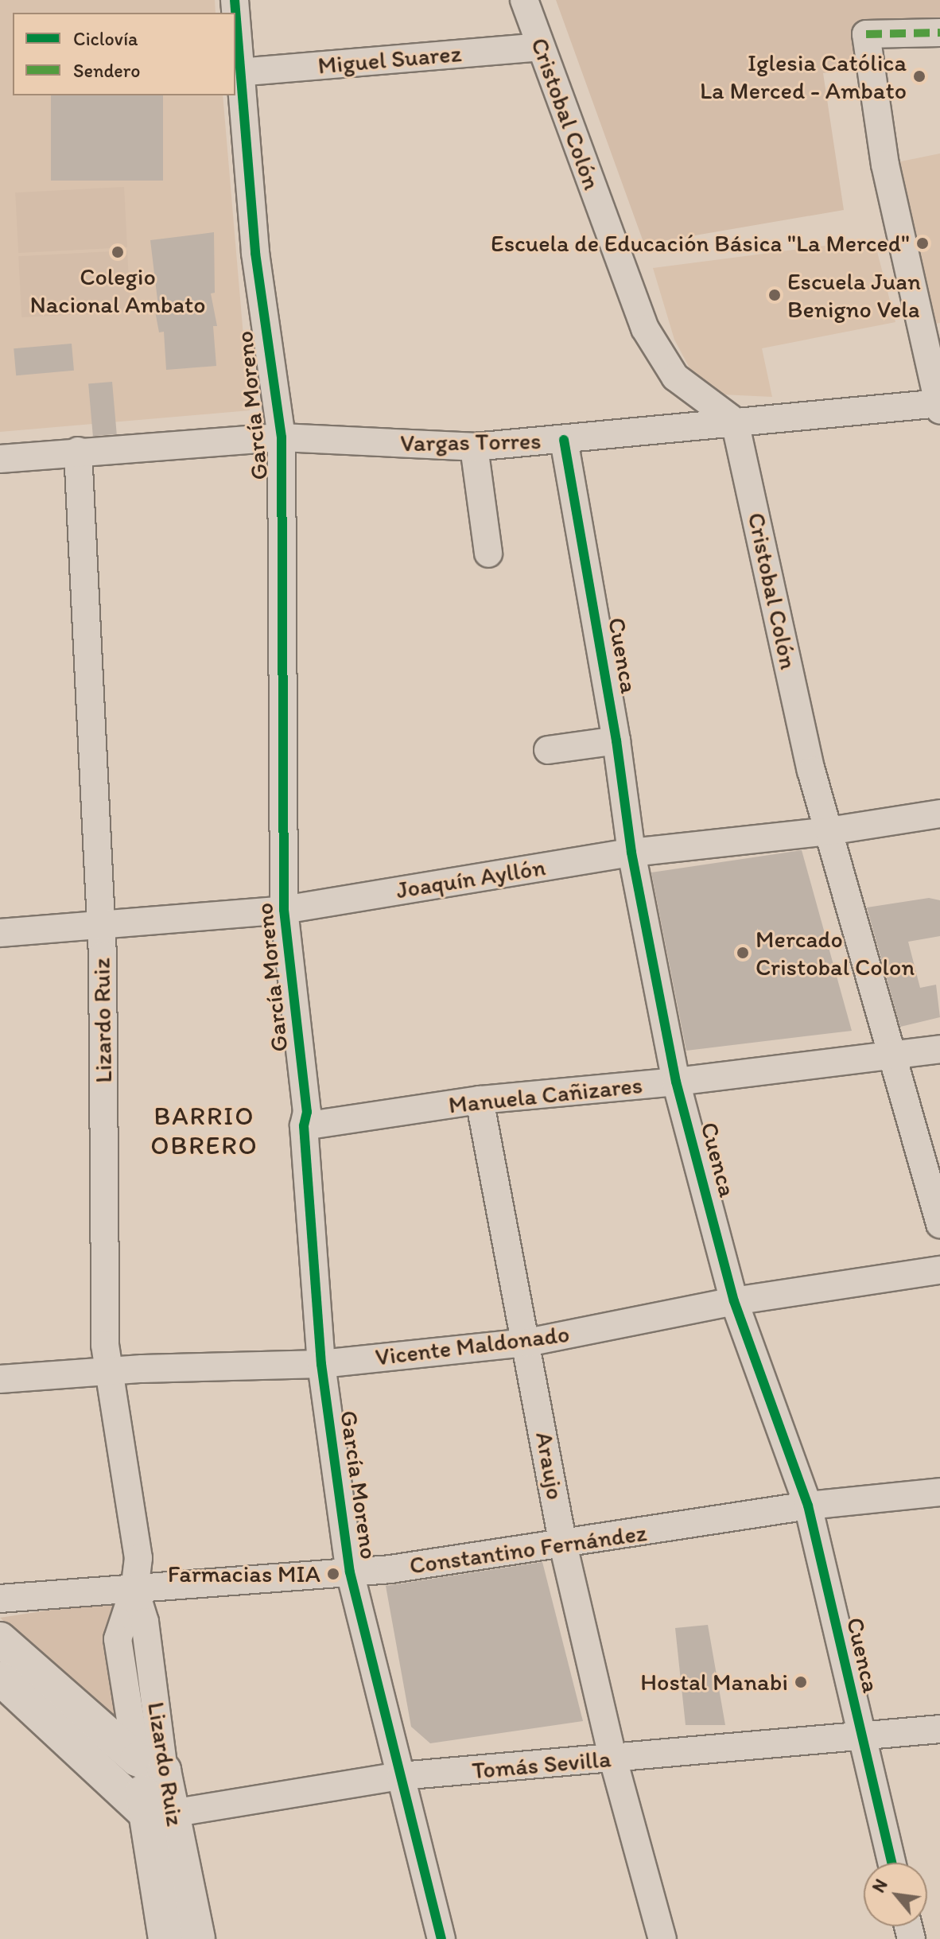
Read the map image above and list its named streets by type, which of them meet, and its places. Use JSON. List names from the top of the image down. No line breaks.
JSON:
{"streets":{"main road":["Lizardo Ruiz"],"street":["Miguel Suarez","Cristobal Colón","García Moreno","Vargas Torres","Cuenca","Joaquín Ayllón","Manuela Cañizares","Vicente Maldonado","Araujo","Constantino Fernández","Tomás Sevilla"]},"crossings":[["Miguel Suarez","Cristobal Colón"],["Miguel Suarez","García Moreno"],["Cristobal Colón","Vargas Torres"],["Cristobal Colón","Joaquín Ayllón"],["Cristobal Colón","Manuela Cañizares"],["García Moreno","Vargas Torres"],["García Moreno","Joaquín Ayllón"],["García Moreno","Manuela Cañizares"],["García Moreno","Vicente Maldonado"],["García Moreno","Constantino Fernández"],["García Moreno","Tomás Sevilla"],["Vargas Torres","Cuenca"],["Vargas Torres","Lizardo Ruiz"],["Cuenca","Joaquín Ayllón"],["Cuenca","Manuela Cañizares"],["Cuenca","Vicente Maldonado"],["Cuenca","Constantino Fernández"],["Cuenca","Tomás Sevilla"],["Joaquín Ayllón","Lizardo Ruiz"],["Lizardo Ruiz","Vicente Maldonado"],["Lizardo Ruiz","Constantino Fernández"],["Lizardo Ruiz","Tomás Sevilla"],["Manuela Cañizares","Araujo"],["Vicente Maldonado","Araujo"],["Araujo","Constantino Fernández"],["Araujo","Tomás Sevilla"]],"districts":["BARRIO OBRERO"],"places":["Iglesia Católica La Merced - Ambato","Escuela de Educación Básica \"La Merced\"","Colegio Nacional Ambato","Escuela Juan Benigno Vela","Mercado Cristobal Colon","Farmacias MIA","Hostal Manabi"],"legend":["Ciclovía","Sendero"],"north":"top left"}
